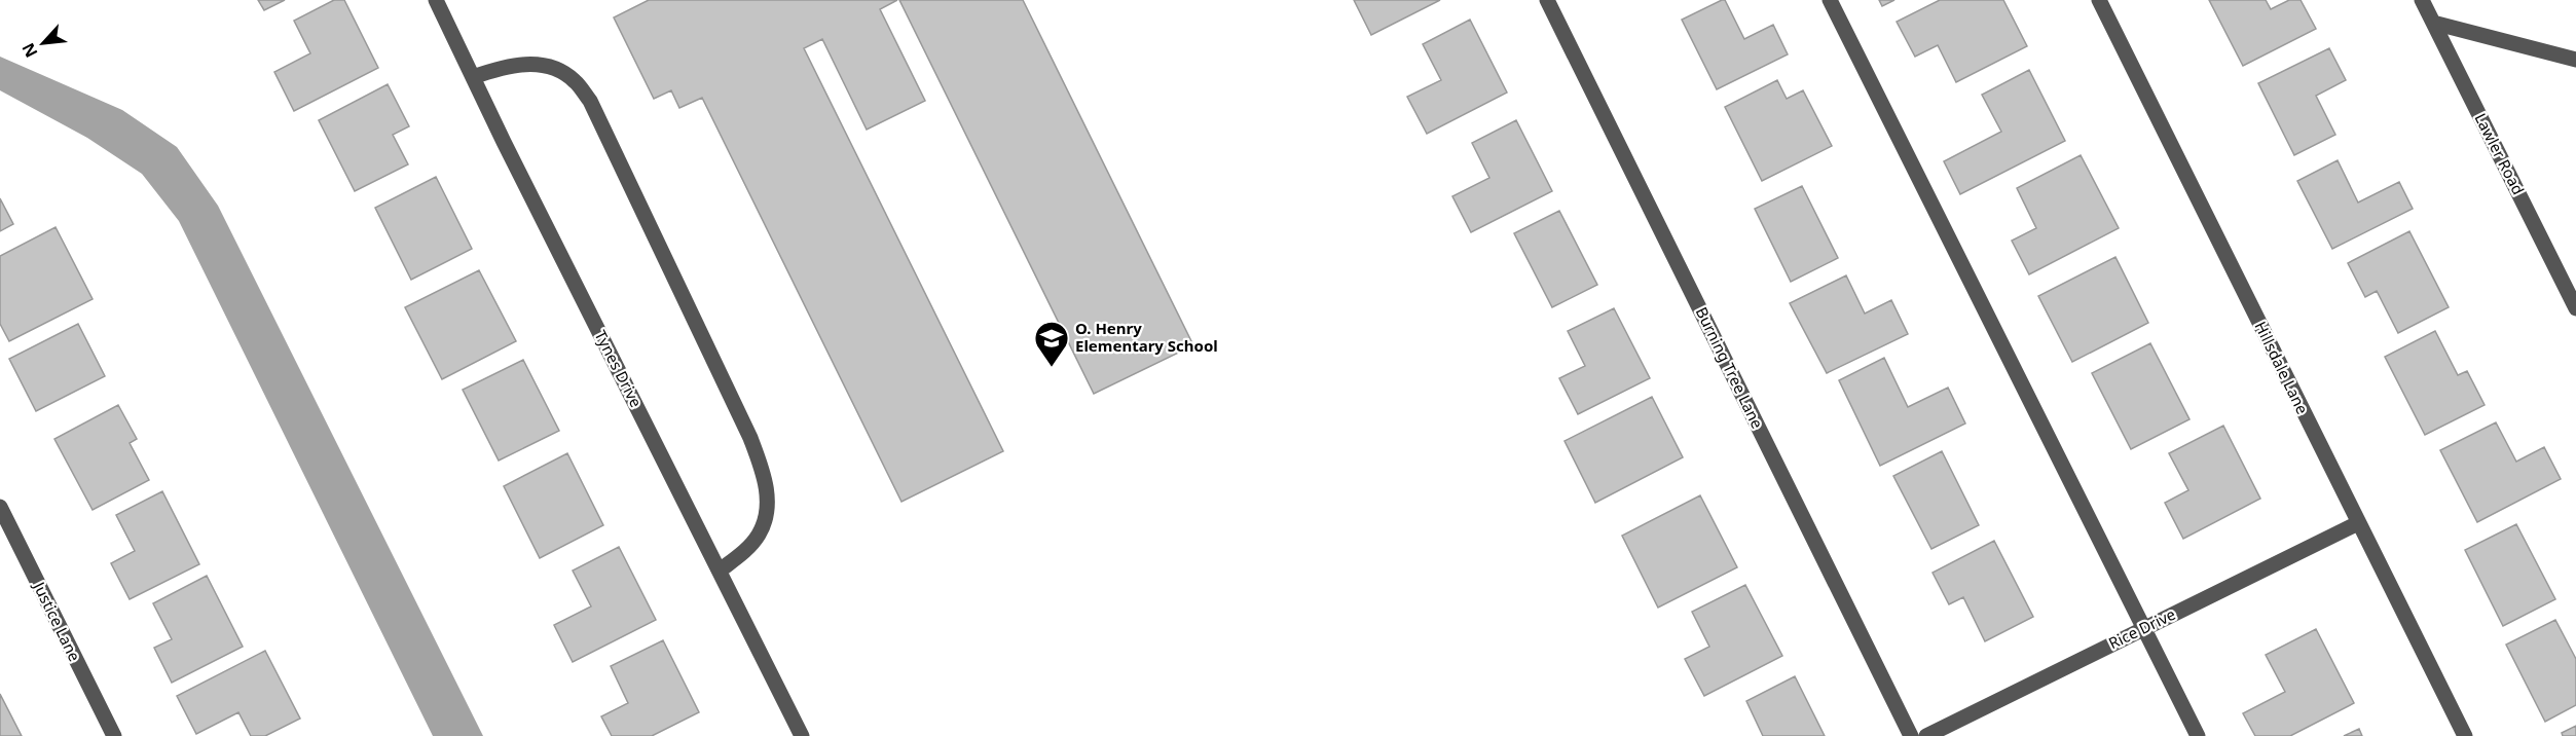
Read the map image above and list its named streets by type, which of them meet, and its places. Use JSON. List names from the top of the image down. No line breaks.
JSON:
{"streets":{"street":["Lawler Road","Burning Tree Lane","Hillsdale Lane","Tynes Drive","Justice Lane","Rice Drive"]},"crossings":[["Hillsdale Lane","Rice Drive"]],"places":{"school or university":["O. Henry Elementary School"]},"north":"bottom left"}
